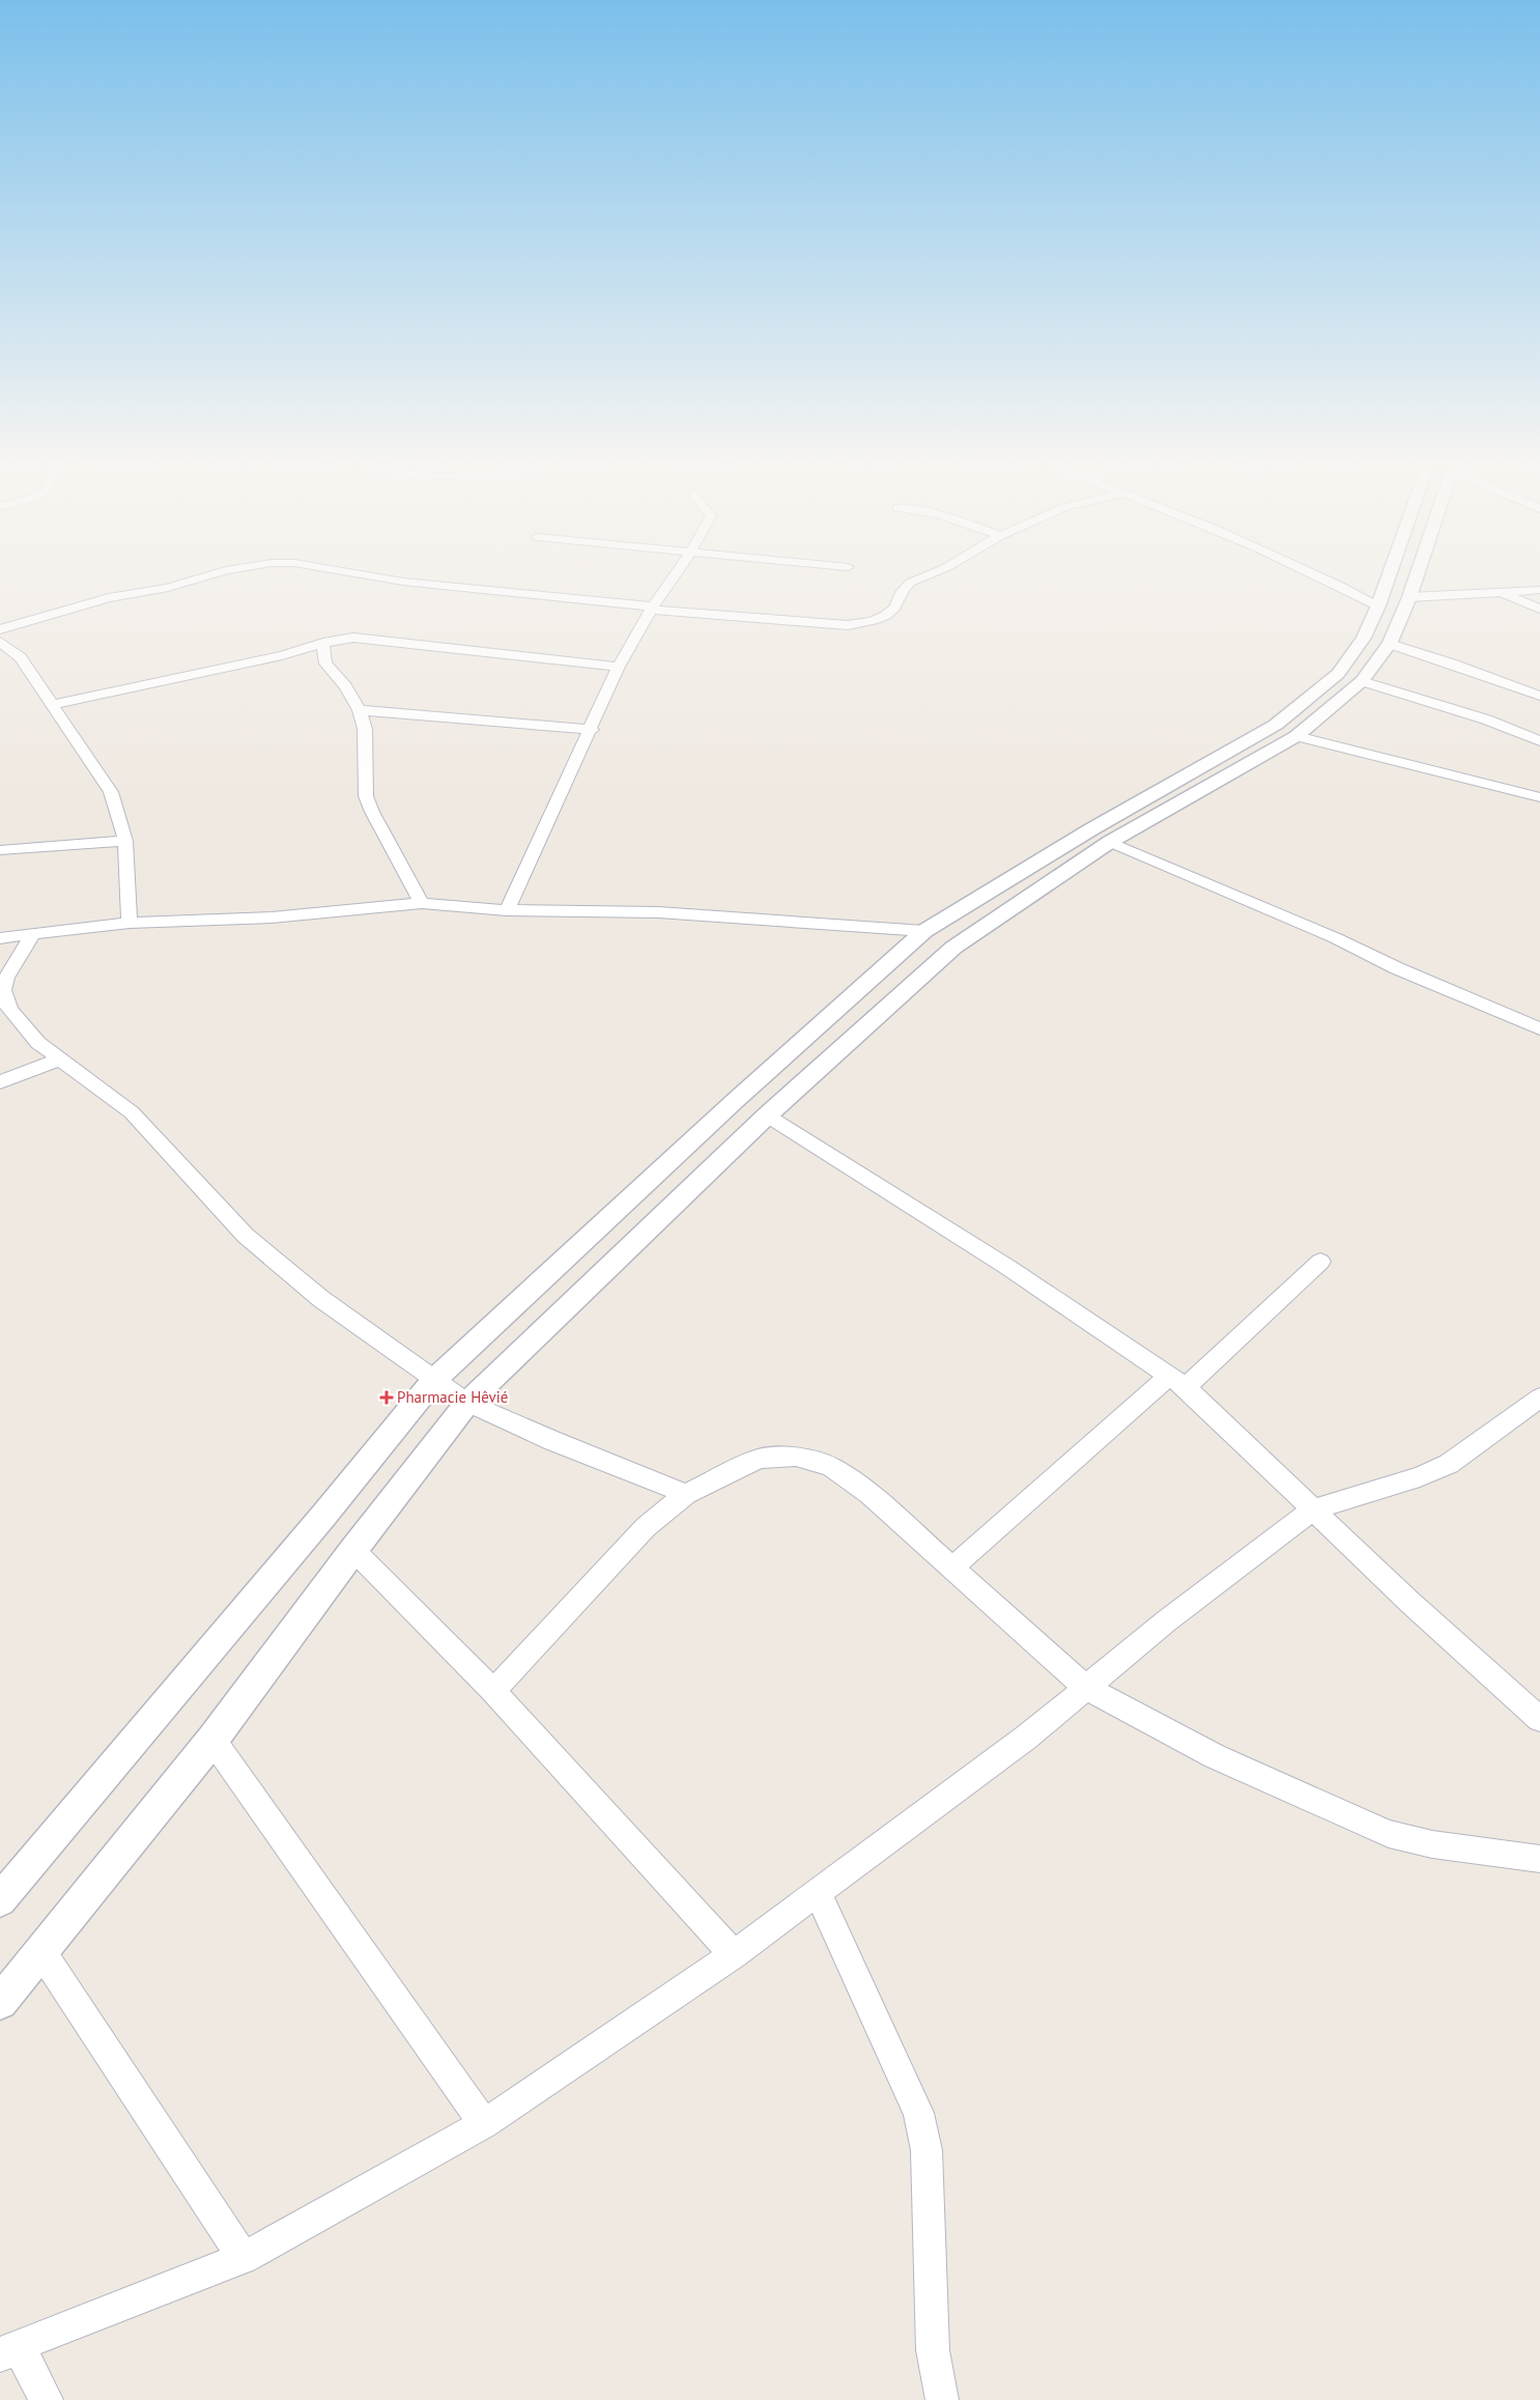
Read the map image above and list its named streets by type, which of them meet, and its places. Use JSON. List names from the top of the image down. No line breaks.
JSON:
{"places":{"health":["Pharmacie Hêvié"]}}
